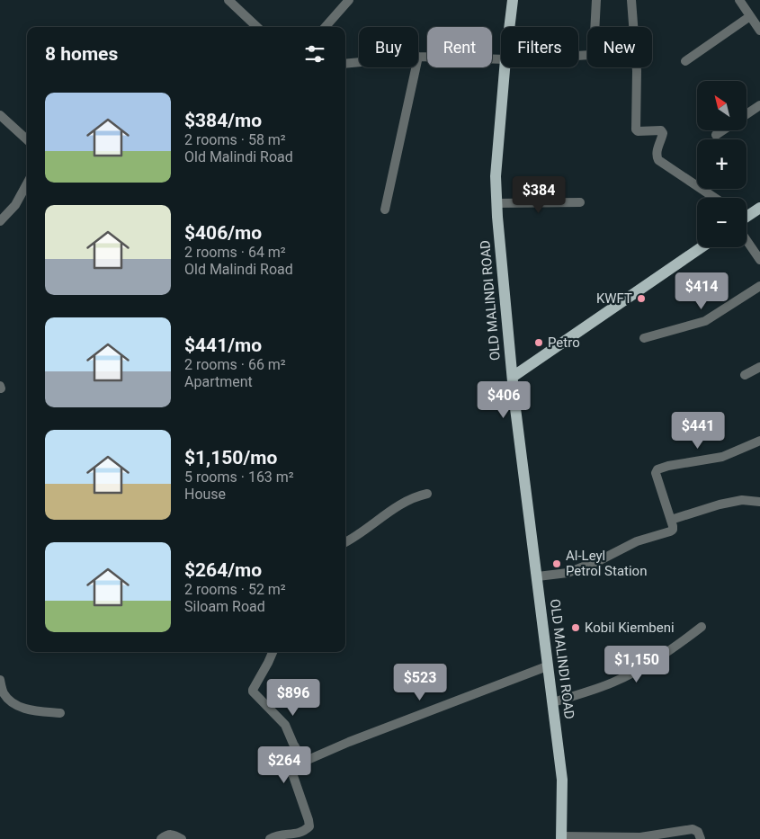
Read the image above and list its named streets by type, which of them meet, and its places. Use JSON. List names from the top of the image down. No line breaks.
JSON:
{"streets":{"main road":["OLD MALINDI ROAD"]},"places":["KWFT","Petro","Al-Leyl Petrol Station","Kobil Kiembeni"],"north":"top left","page":{"chip":["Buy","Rent","Filters","New"],"heading":"8 homes","map_buttons":["+","−"],"list":[{"name":"$384/mo","note":"2 rooms · 58 m² · Old Malindi Road"},{"name":"$406/mo","note":"2 rooms · 64 m² · Old Malindi Road"},{"name":"$441/mo","note":"2 rooms · 66 m² · Apartment"},{"name":"$1,150/mo","note":"5 rooms · 163 m² · House"},{"name":"$264/mo","note":"2 rooms · 52 m² · Siloam Road"}],"price":["$384","$414","$406","$441","$1,150","$523","$896","$264"]}}
